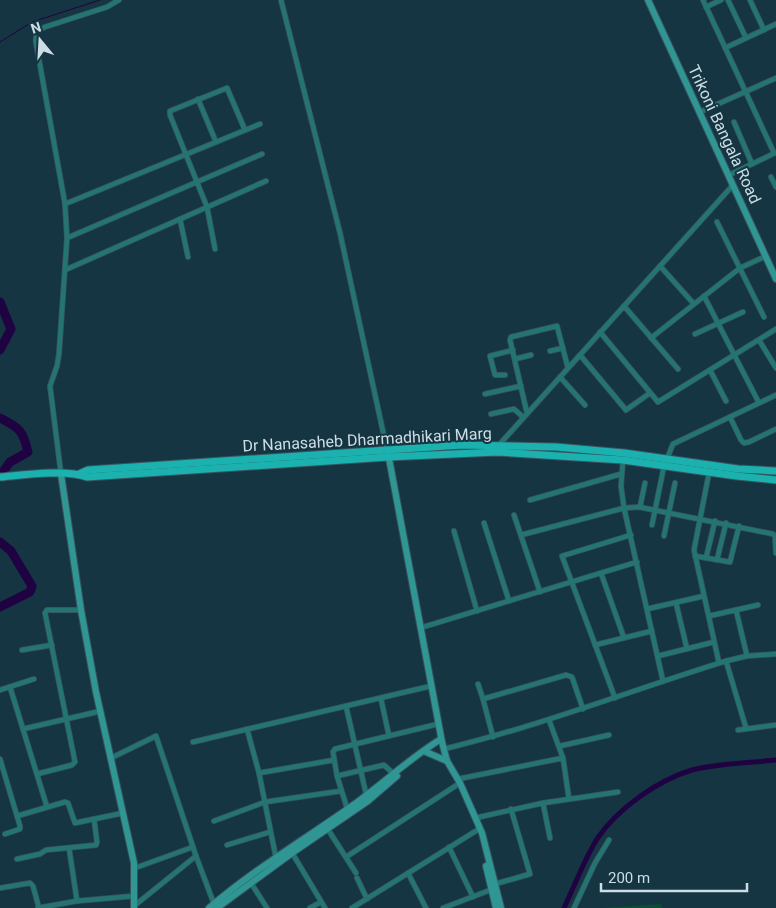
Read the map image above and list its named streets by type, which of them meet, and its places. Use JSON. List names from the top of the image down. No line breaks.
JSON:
{"streets":{"main road":["Dr Nanasaheb Dharmadhikari Marg"],"street":["Trikoni Bangala Road"]},"scale_bar":"200 m","north":"top"}
